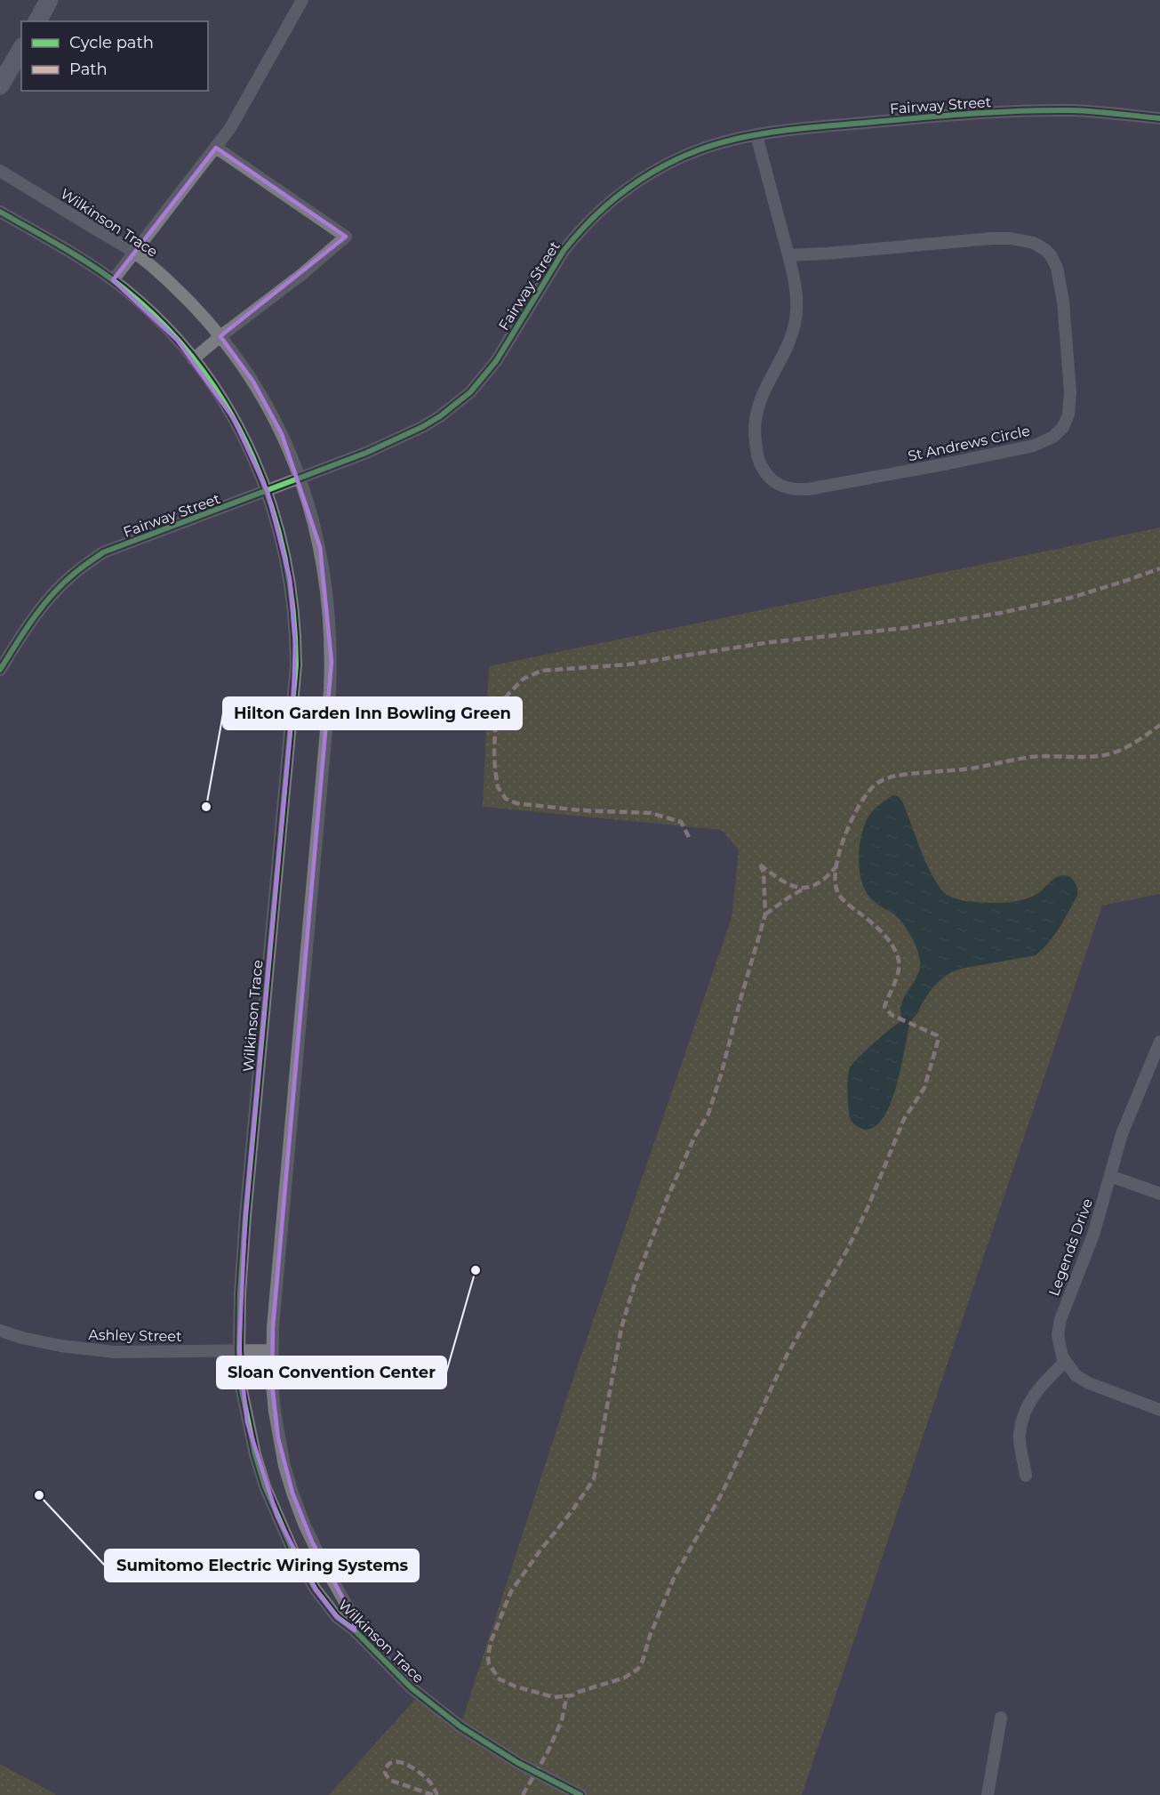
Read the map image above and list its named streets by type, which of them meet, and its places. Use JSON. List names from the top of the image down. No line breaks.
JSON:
{"streets":{"street":["Fairway Street","Wilkinson Trace","St Andrews Circle","Legends Drive","Ashley Street"]},"crossings":[["Fairway Street","Wilkinson Trace"],["Fairway Street","St Andrews Circle"],["Wilkinson Trace","Ashley Street"]],"places":["Hilton Garden Inn Bowling Green","Sloan Convention Center","Sumitomo Electric Wiring Systems"],"legend":["Cycle path","Path"]}
